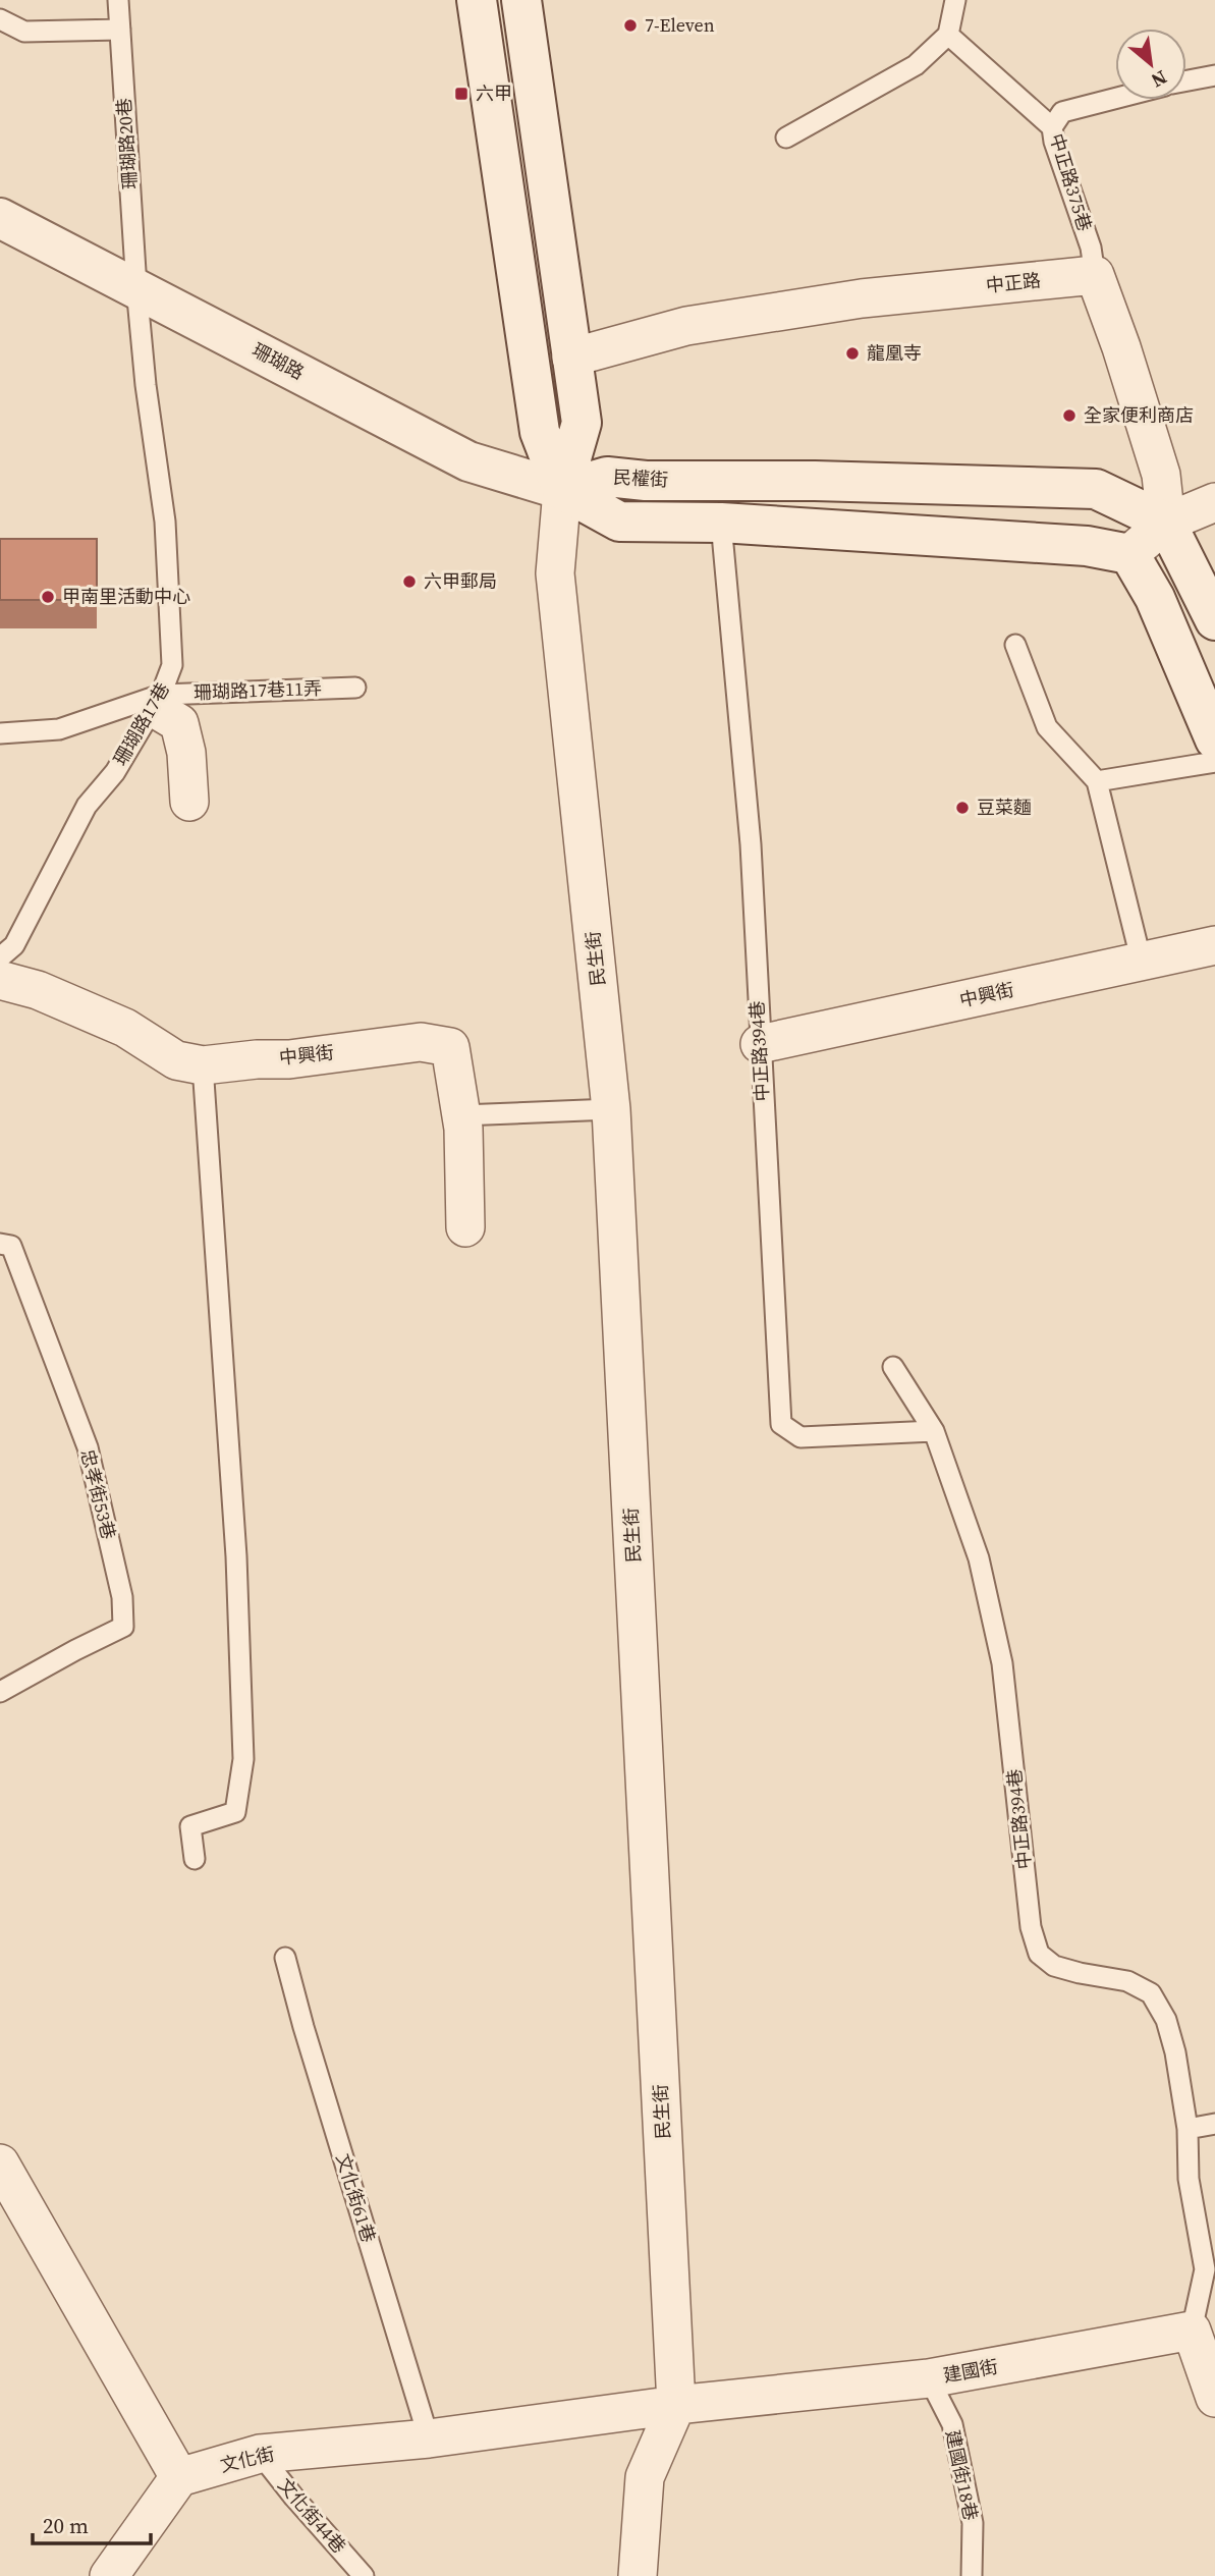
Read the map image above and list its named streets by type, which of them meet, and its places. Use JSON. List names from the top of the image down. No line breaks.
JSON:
{"streets":{"main road":["珊瑚路","民權街"],"street":["中正路","民生街","中興街","建國街","文化街"],"lane":["珊瑚路20巷","中正路375巷","珊瑚路17巷11弄","珊瑚路17巷","中正路394巷","忠孝街53巷","文化街61巷","建國街18巷","文化街44巷"]},"crossings":[["珊瑚路20巷","珊瑚路"],["珊瑚路20巷","珊瑚路17巷"],["中正路375巷","中正路"],["珊瑚路","民權街"],["珊瑚路","珊瑚路17巷"],["珊瑚路","民生街"],["民權街","民生街"],["民權街","中正路394巷"],["珊瑚路17巷11弄","珊瑚路17巷"],["民生街","建國街"],["民生街","文化街"],["中興街","中正路394巷"],["中正路394巷","建國街"],["文化街61巷","文化街"],["建國街","文化街"],["建國街","建國街18巷"],["文化街","文化街44巷"]],"places":{"other":["7-Eleven","龍凰寺","全家便利商店","六甲郵局","甲南里活動中心","豆菜麵"],"transit":["六甲"]},"scale_bar":"20 m","north":"bottom right"}
